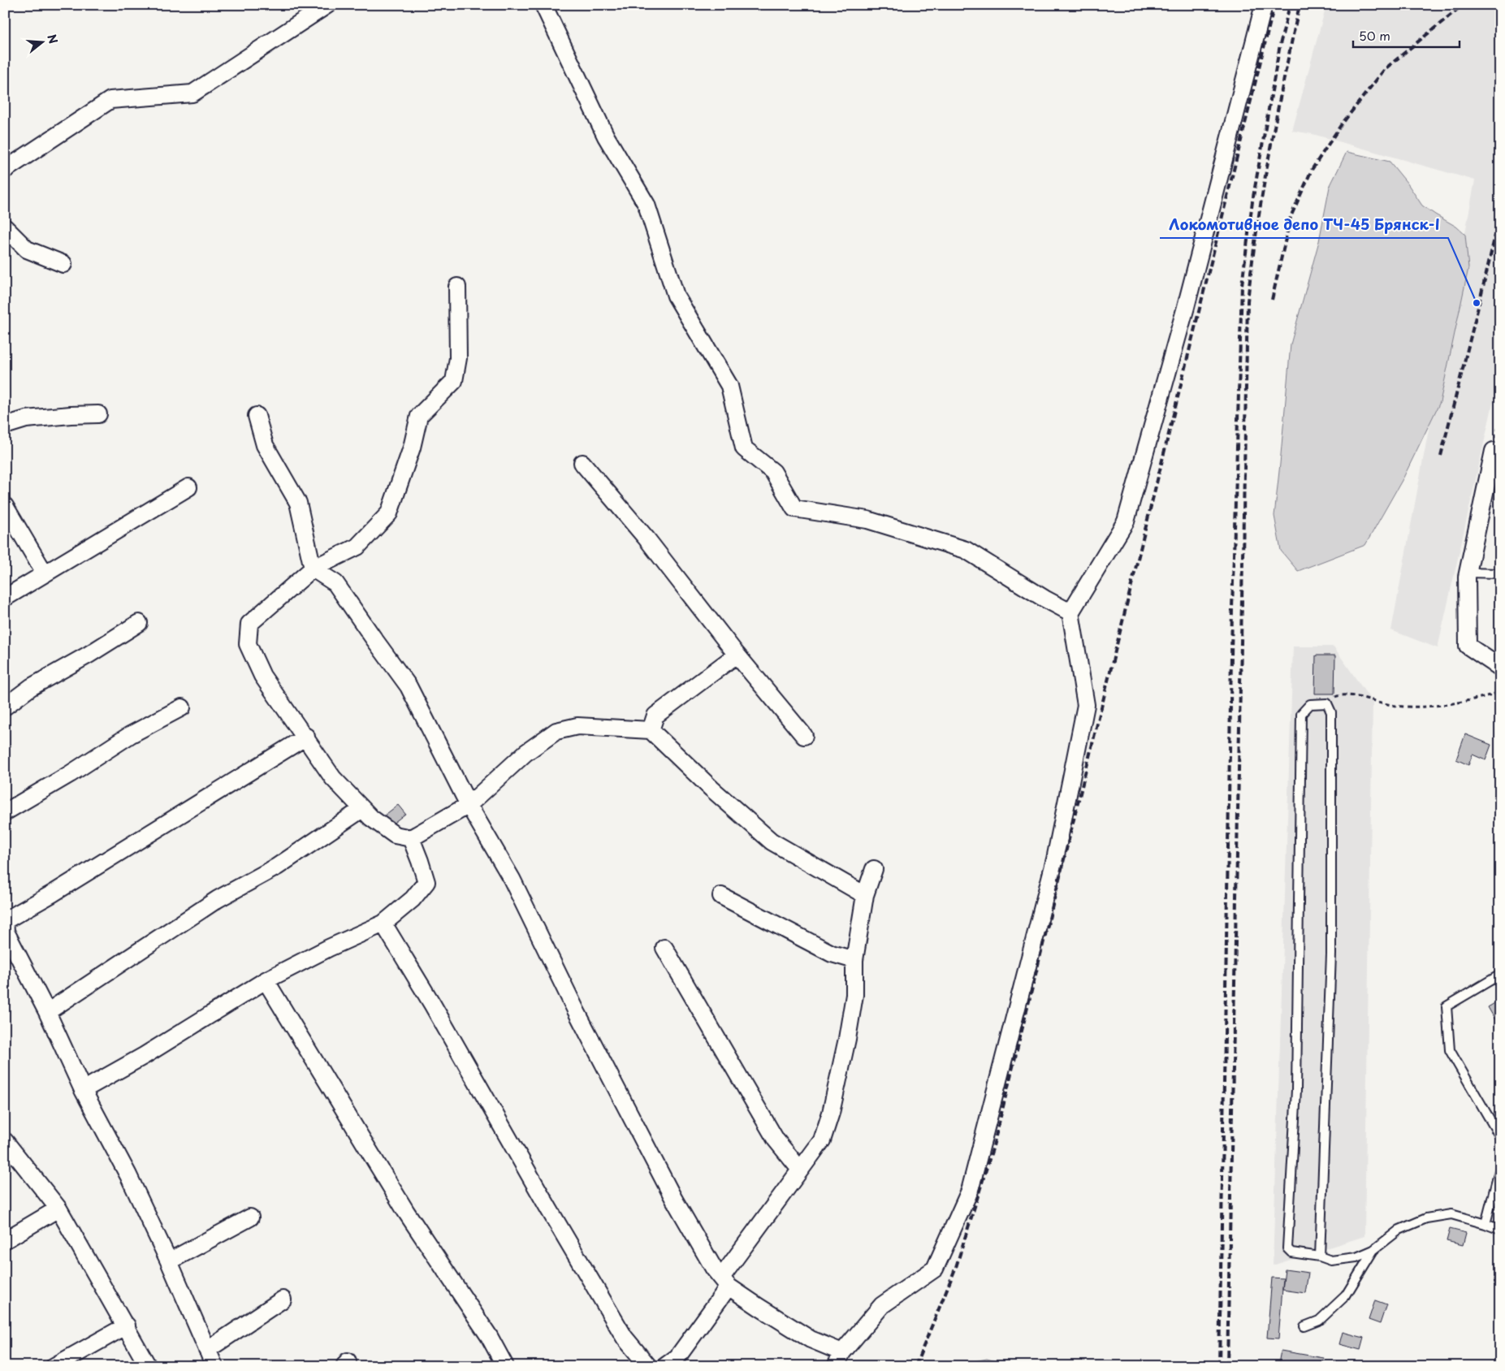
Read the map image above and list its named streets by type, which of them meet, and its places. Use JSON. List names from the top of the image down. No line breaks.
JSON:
{"places":["Локомотивное депо ТЧ-45 Брянск-I"],"scale_bar":"50 m","north":"right"}
